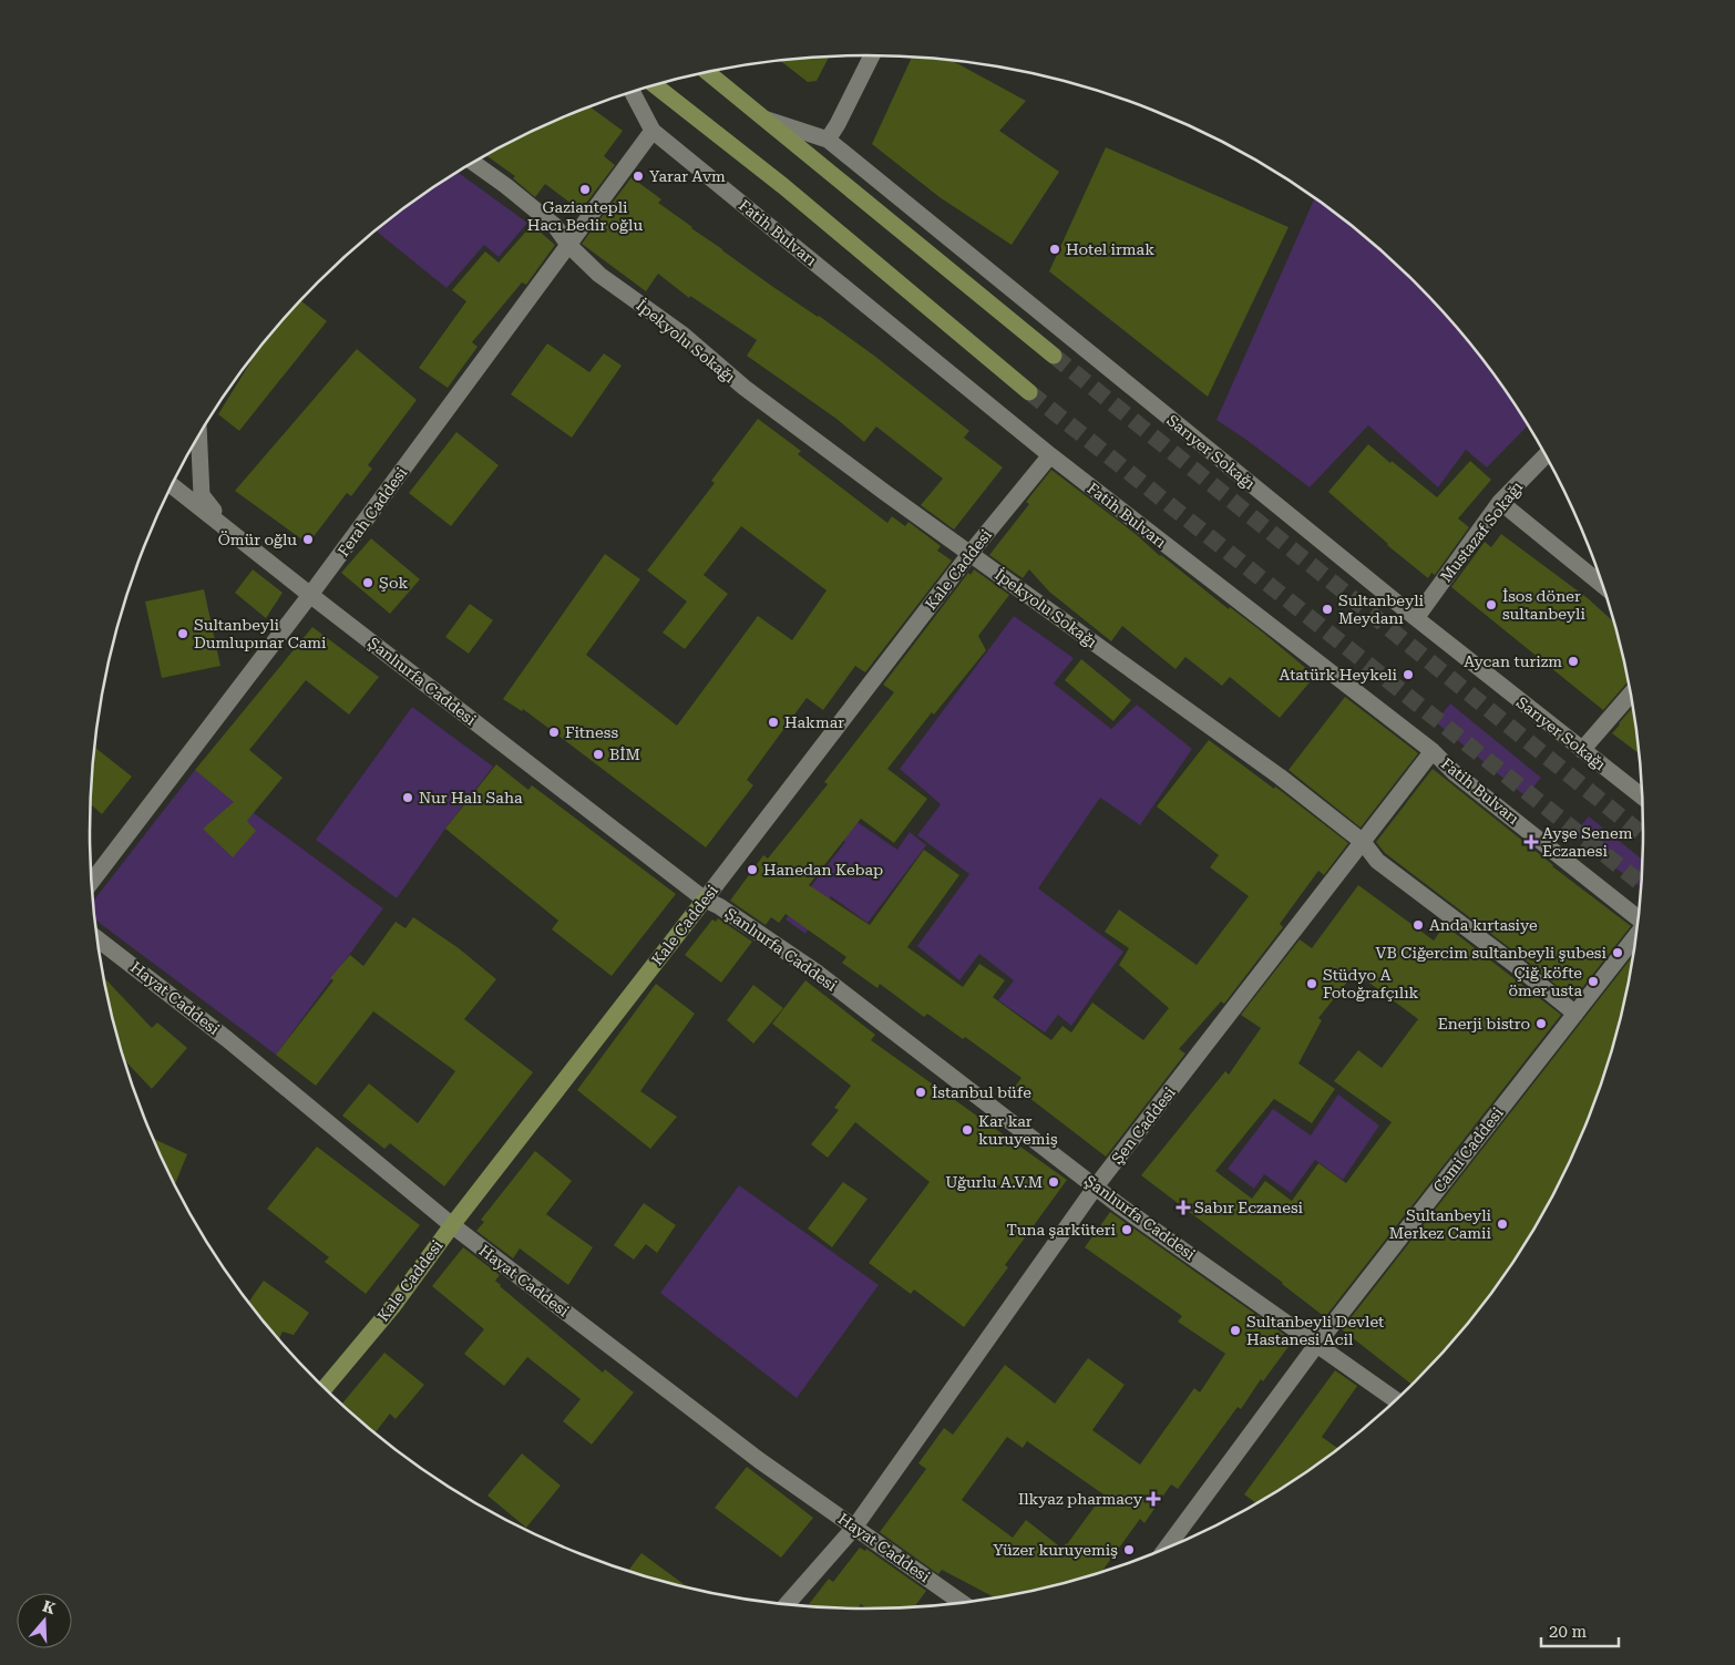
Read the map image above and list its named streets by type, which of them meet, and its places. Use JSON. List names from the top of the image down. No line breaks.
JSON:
{"streets":{"main road":["Kale Caddesi"],"street":["Fatih Bulvarı","İpekyolu Sokağı","Sarıyer Sokağı","Ferah Caddesi","Mustazaf Sokağı","Şanlıurfa Caddesi","Hayat Caddesi","Şen Caddesi","Cami Caddesi"]},"crossings":[["Fatih Bulvarı","Ferah Caddesi"],["Fatih Bulvarı","Kale Caddesi"],["Fatih Bulvarı","Şen Caddesi"],["İpekyolu Sokağı","Ferah Caddesi"],["İpekyolu Sokağı","Kale Caddesi"],["İpekyolu Sokağı","Şen Caddesi"],["İpekyolu Sokağı","Cami Caddesi"],["Sarıyer Sokağı","Mustazaf Sokağı"],["Ferah Caddesi","Şanlıurfa Caddesi"],["Kale Caddesi","Şanlıurfa Caddesi"],["Kale Caddesi","Hayat Caddesi"],["Şanlıurfa Caddesi","Şen Caddesi"],["Şanlıurfa Caddesi","Cami Caddesi"],["Hayat Caddesi","Şen Caddesi"]],"places":{"other":["Yarar Avm","Gaziantepli Hacı Bedir oğlu","Hotel irmak","Ömür oğlu","Şok","İsos döner sultanbeyli","Sultanbeyli Meydanı","Sultanbeyli Dumlupınar Cami","Aycan turizm","Atatürk Heykeli","Hakmar","Fitness","BİM","Nur Halı Saha","Hanedan Kebap","Anda kırtasiye","VB Ciğercim sultanbeyli şubesi","Çiğ köfte ömer usta","Stüdyo A Fotoğrafçılık","Enerji bistro","İstanbul büfe","Kar kar kuruyemiş","Uğurlu A.V.M","Sultanbeyli Merkez Camii","Tuna şarküteri","Sultanbeyli Devlet Hastanesi Acil","Yüzer kuruyemiş"],"health":["Ayşe Senem Eczanesi","Sabır Eczanesi","Ilkyaz pharmacy"]},"scale_bar":"20 m","north":"top"}
